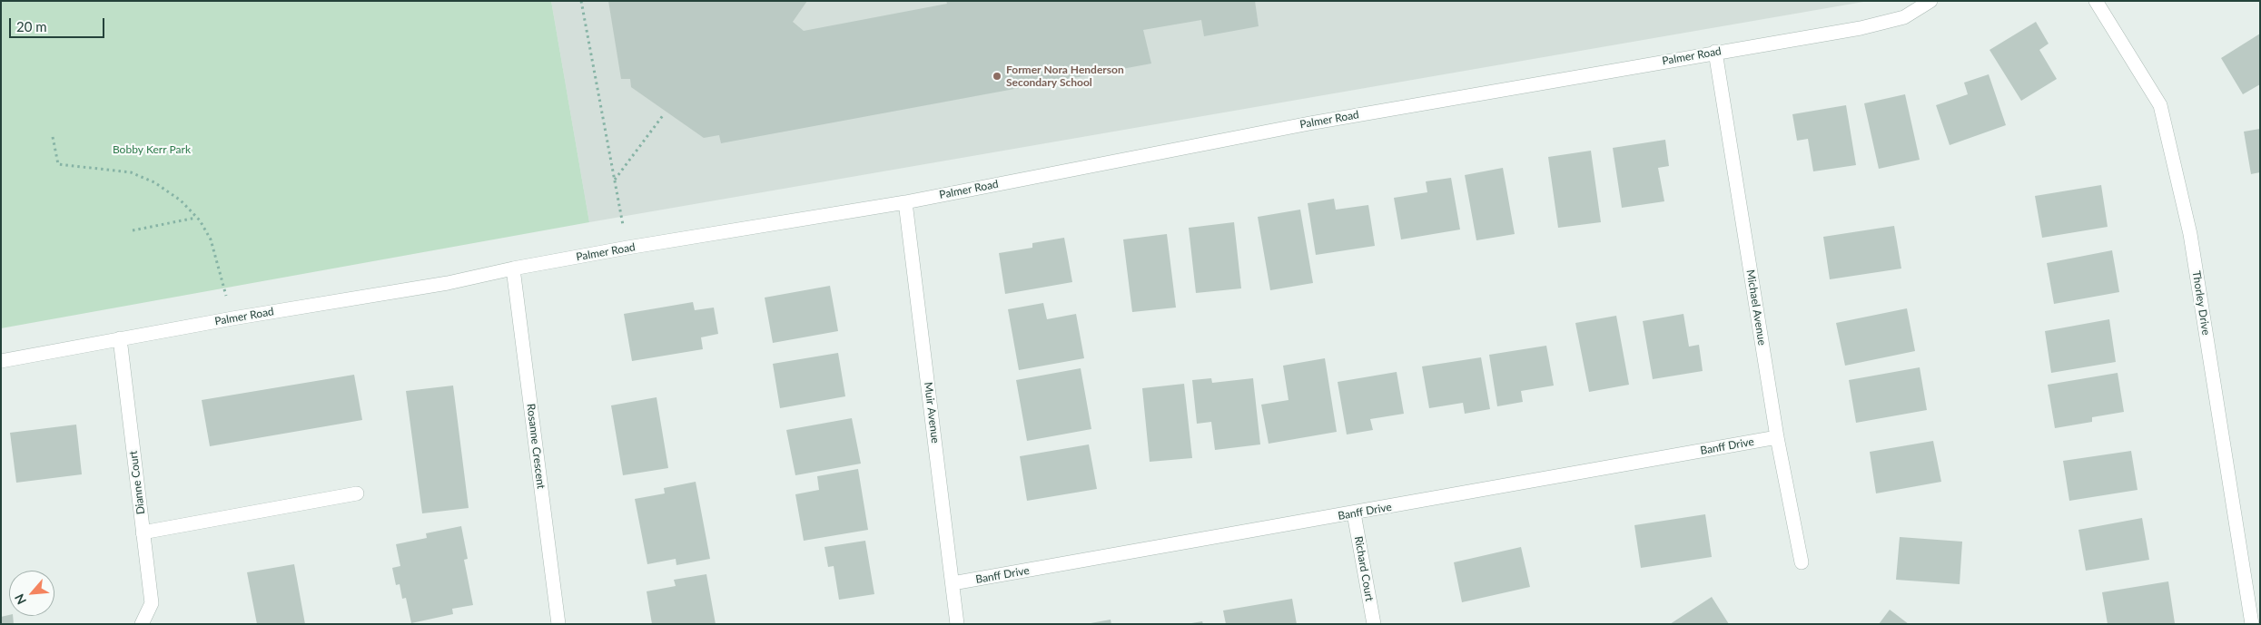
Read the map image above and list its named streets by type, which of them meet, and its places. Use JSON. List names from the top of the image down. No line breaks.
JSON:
{"streets":{"street":["Palmer Road","Thorley Drive","Michael Avenue","Muir Avenue","Rosanne Crescent","Banff Drive","Dianne Court","Richard Court"]},"crossings":[["Palmer Road","Michael Avenue"],["Palmer Road","Muir Avenue"],["Palmer Road","Rosanne Crescent"],["Palmer Road","Dianne Court"],["Michael Avenue","Banff Drive"],["Muir Avenue","Banff Drive"],["Banff Drive","Richard Court"]],"parks":["Bobby Kerr Park"],"places":["Former Nora Henderson Secondary School"],"scale_bar":"20 m","north":"bottom left"}
